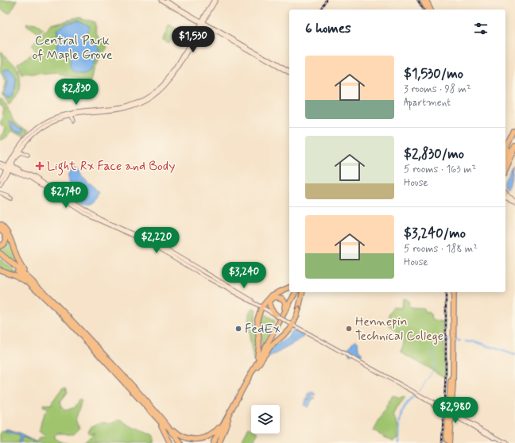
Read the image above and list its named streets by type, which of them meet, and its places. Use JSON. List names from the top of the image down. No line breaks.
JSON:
{"parks":["Central Park of Maple Grove"],"places":{"health":["Light Rx Face and Body"],"other":["FedEx","Hennepin Technical College"]},"page":{"heading":"6 homes","price":["$1,530","$2,830","$2,740","$2,220","$3,240","$2,980"],"list":[{"name":"$1,530/mo","note":"3 rooms · 98 m² · Apartment"},{"name":"$2,830/mo","note":"5 rooms · 163 m² · House"},{"name":"$3,240/mo","note":"5 rooms · 188 m² · House"}]}}
